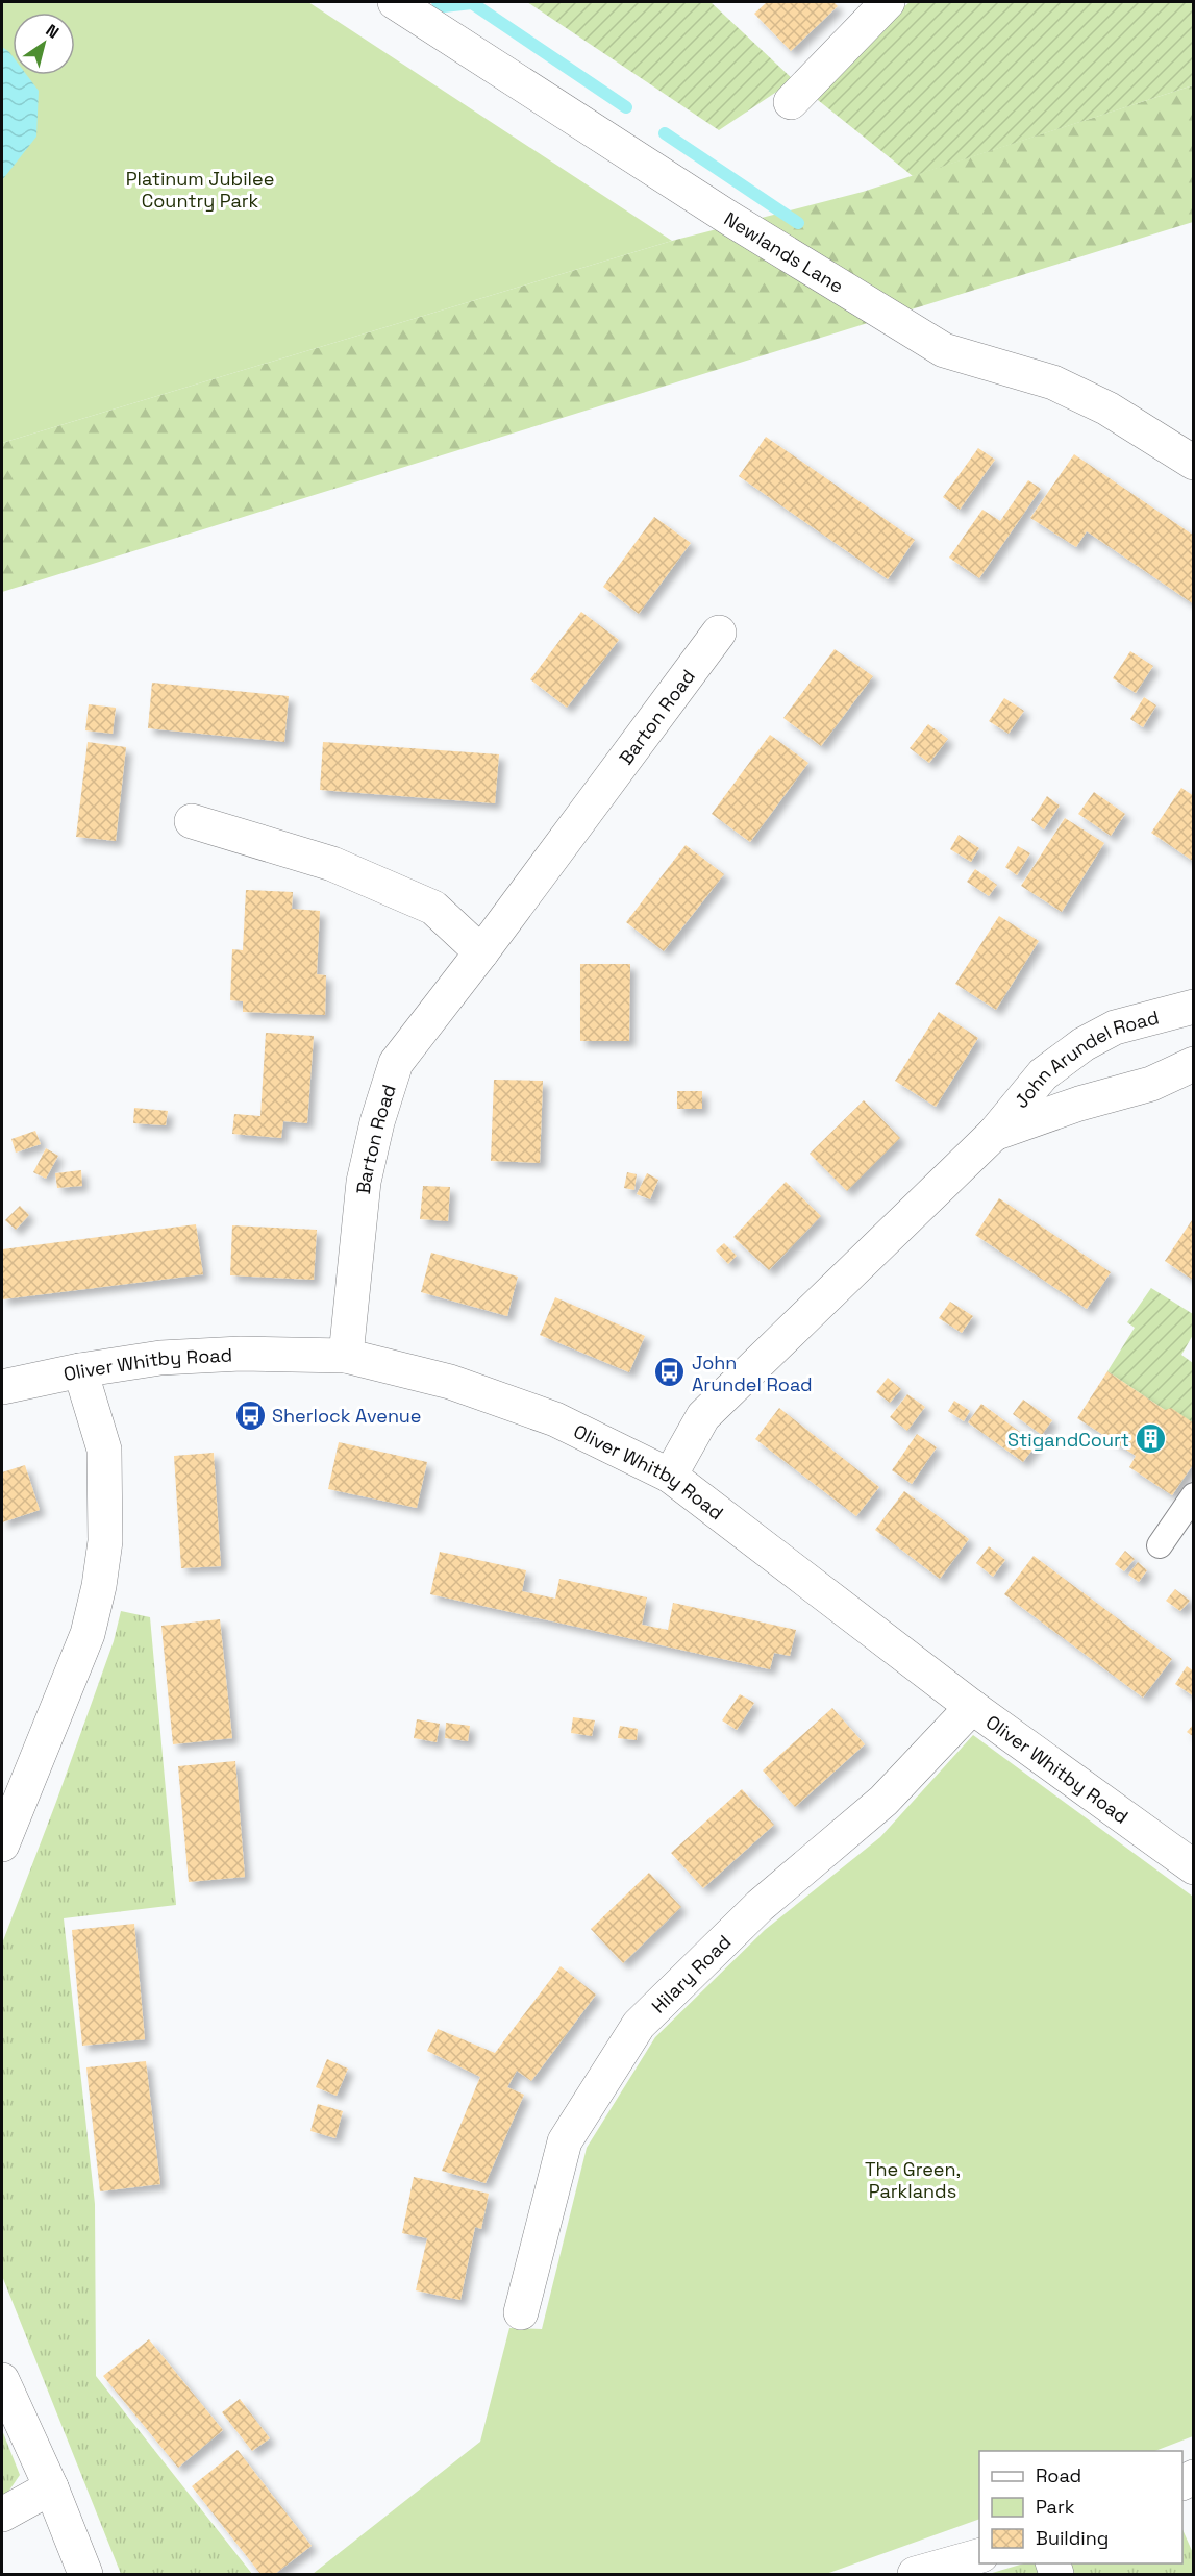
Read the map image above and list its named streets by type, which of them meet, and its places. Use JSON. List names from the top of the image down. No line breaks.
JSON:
{"streets":{"street":["Newlands Lane","Barton Road","John Arundel Road","Oliver Whitby Road","Hilary Road"]},"crossings":[["Barton Road","Oliver Whitby Road"],["John Arundel Road","Oliver Whitby Road"],["Oliver Whitby Road","Hilary Road"]],"parks":["Platinum Jubilee Country Park","The Green, Parklands"],"places":{"bus stop":["John Arundel Road","Sherlock Avenue"],"building":["StigandCourt"]},"legend":["Road","Park","Building"],"north":"top right"}
